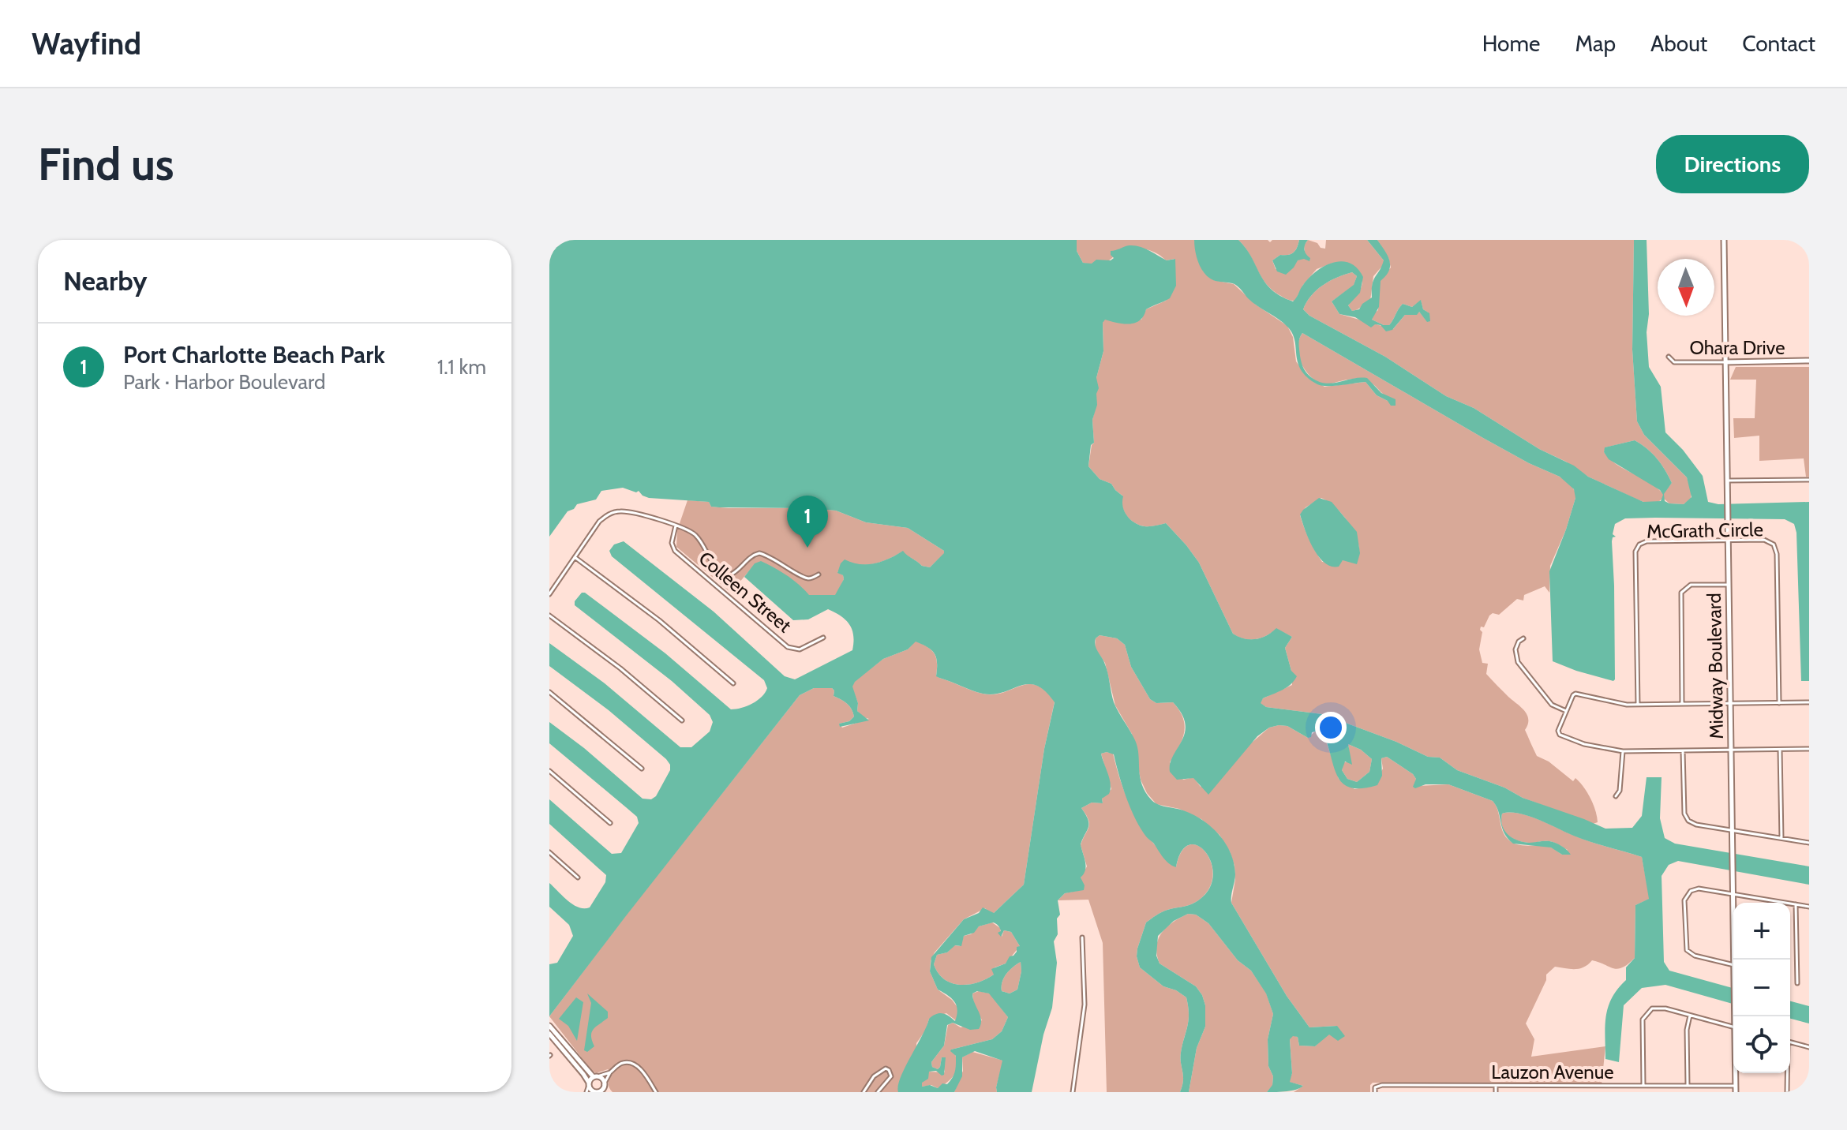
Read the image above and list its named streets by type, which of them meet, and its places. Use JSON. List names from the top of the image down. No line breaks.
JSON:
{"streets":{"street":["Ohara Drive","McGrath Circle","Colleen Street","Midway Boulevard","Lauzon Avenue"]},"crossings":[["Ohara Drive","Midway Boulevard"],["McGrath Circle","Midway Boulevard"],["Midway Boulevard","Lauzon Avenue"]],"north":"bottom","page":{"header":"Wayfind","nav":["Home","Map","About","Contact"],"buttons":"Directions","title":"Find us","heading":"Nearby","list":[{"mark":"1","name":"Port Charlotte Beach Park","note":"Park · Harbor Boulevard","value":"1.1 km"}],"pins":"1","map_buttons":["+","−"]}}
